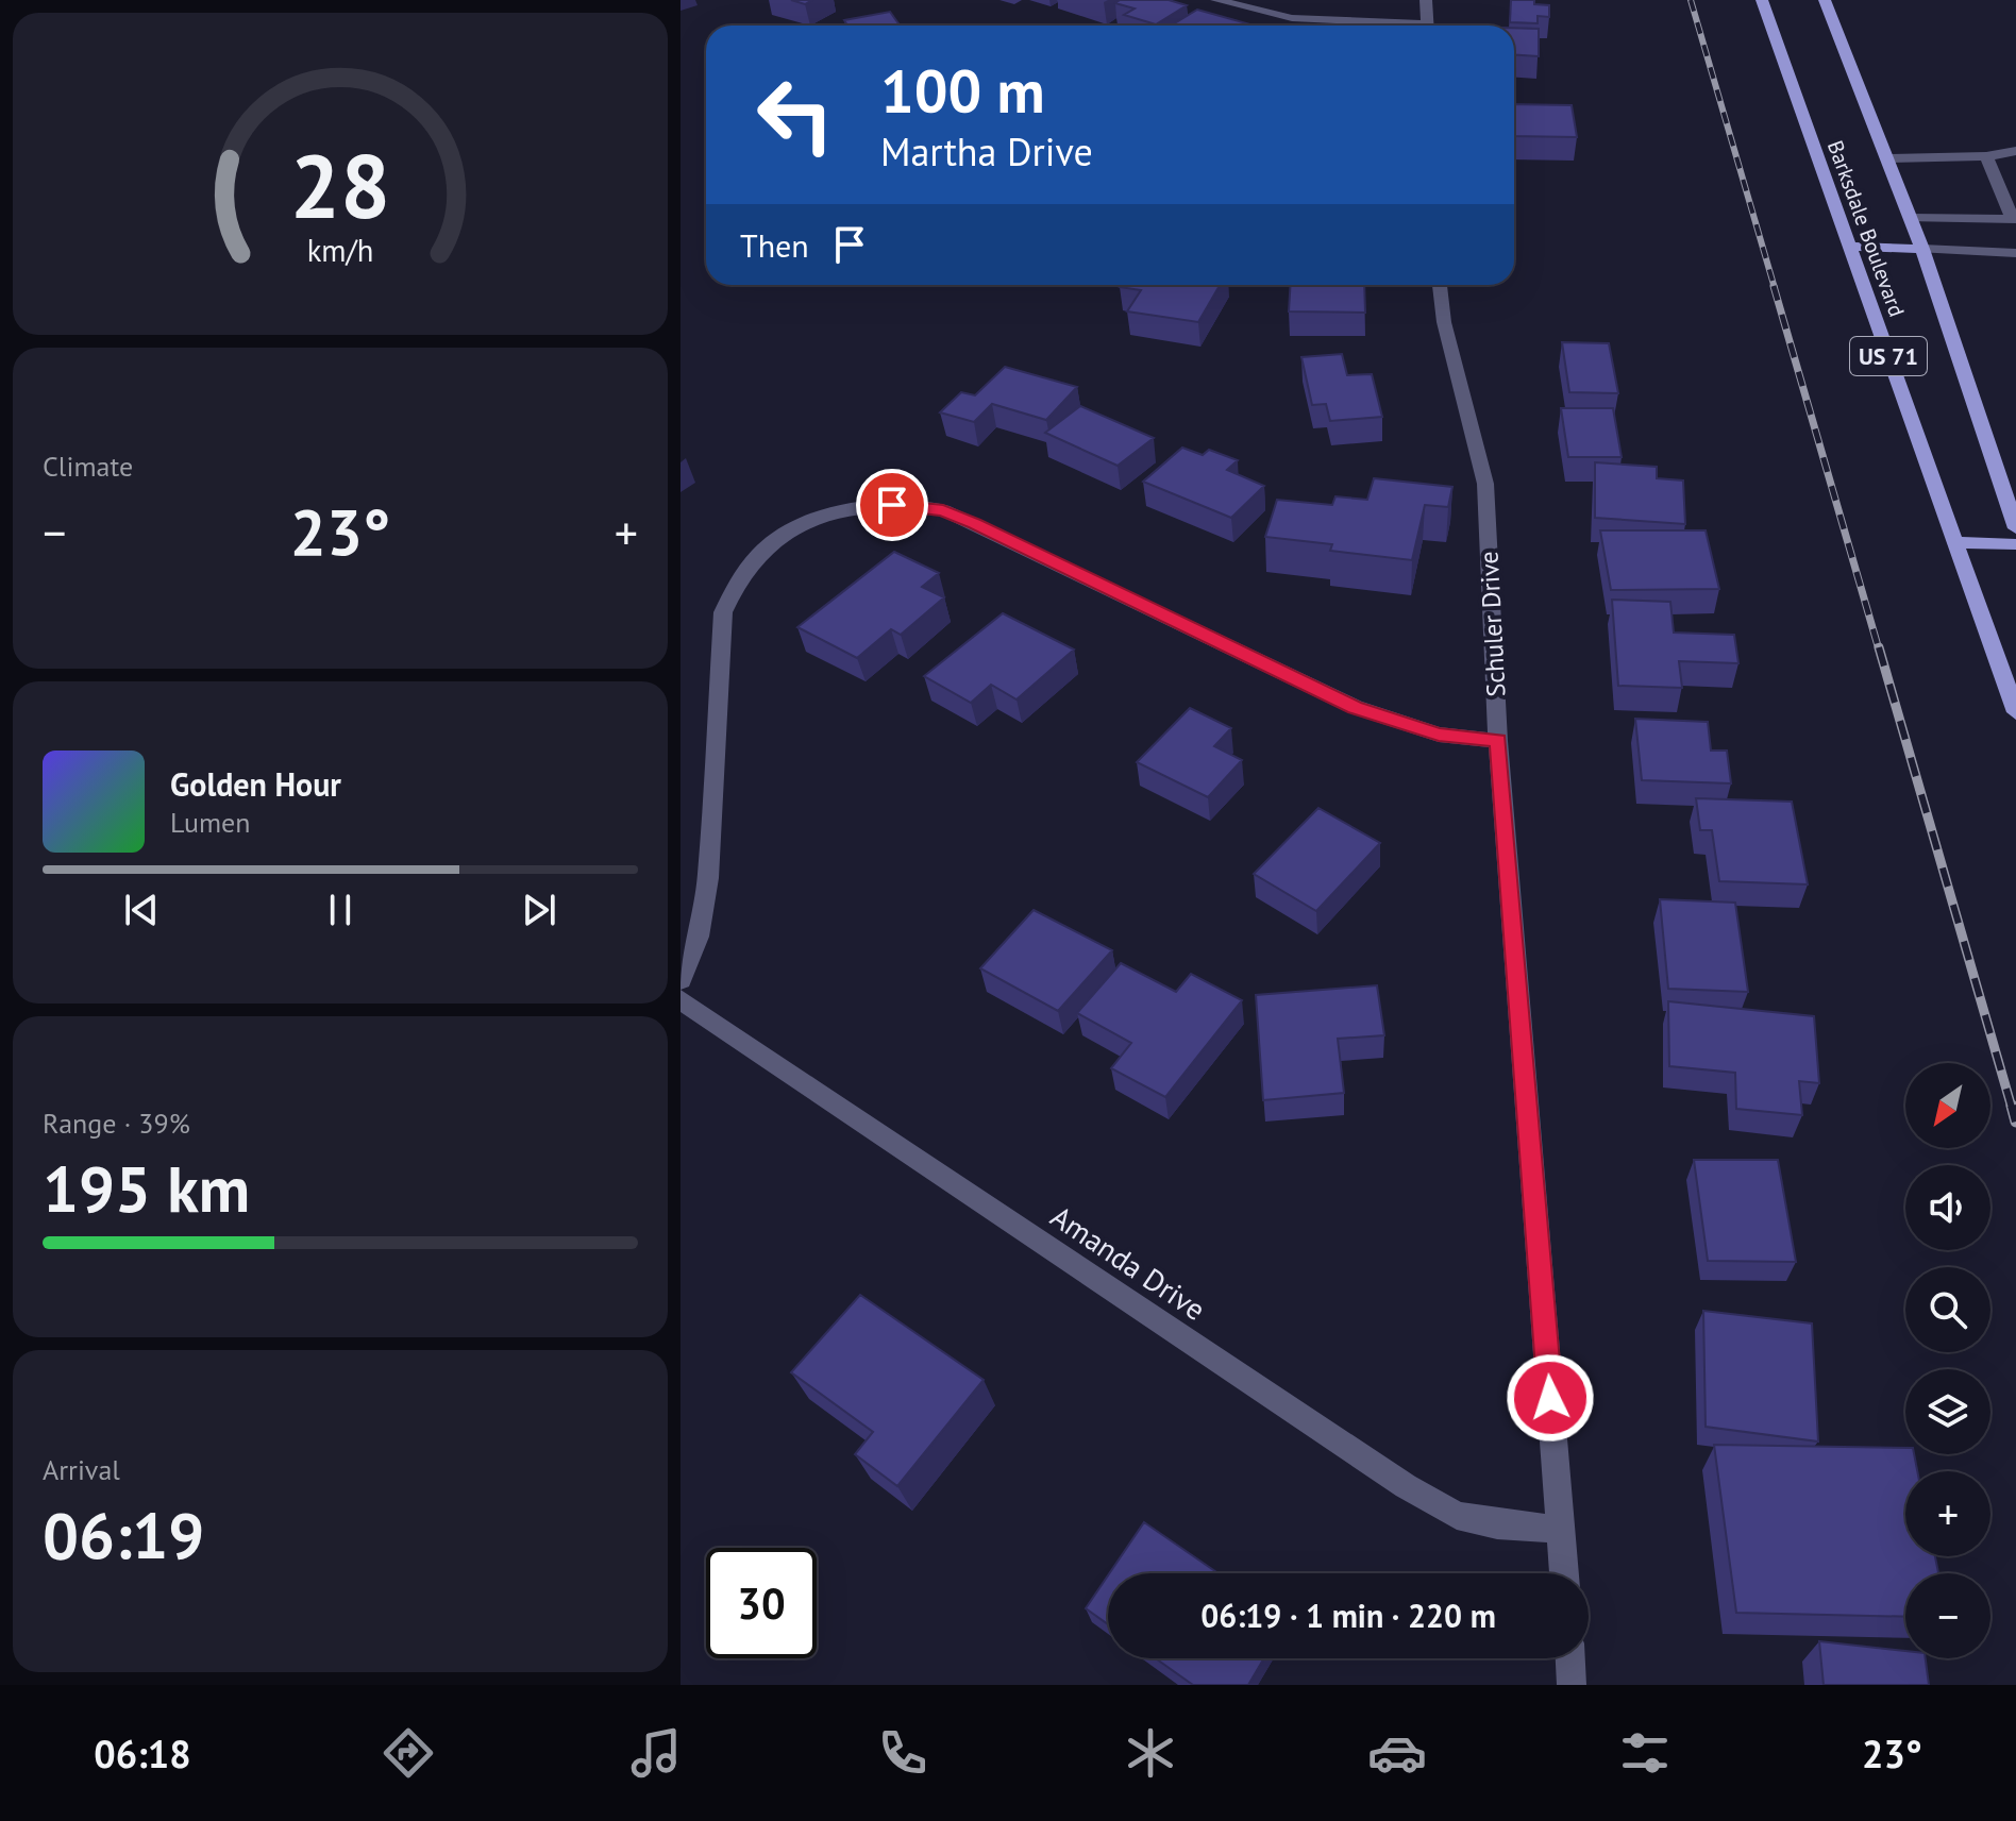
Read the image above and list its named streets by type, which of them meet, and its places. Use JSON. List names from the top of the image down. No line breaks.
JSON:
{"streets":{"main road":["Barksdale Boulevard","US 71"],"street":["Schuler Drive","Amanda Drive"]},"crossings":[["Schuler Drive","Amanda Drive"]],"north":"bottom left","page":{"turn":["100 m","Martha Drive"],"then":"Then","tile":["Climate",["Range · 39%","195 km"],["Arrival","06:19"]],"heat":["−","23°","+"],"song":["Golden Hour","Lumen"],"map_buttons":["+","−"],"limit":"30","trip":"06:19 · 1 min · 220 m","tabs":["06:18","23°"],"gauge":["28","km/h"]}}
